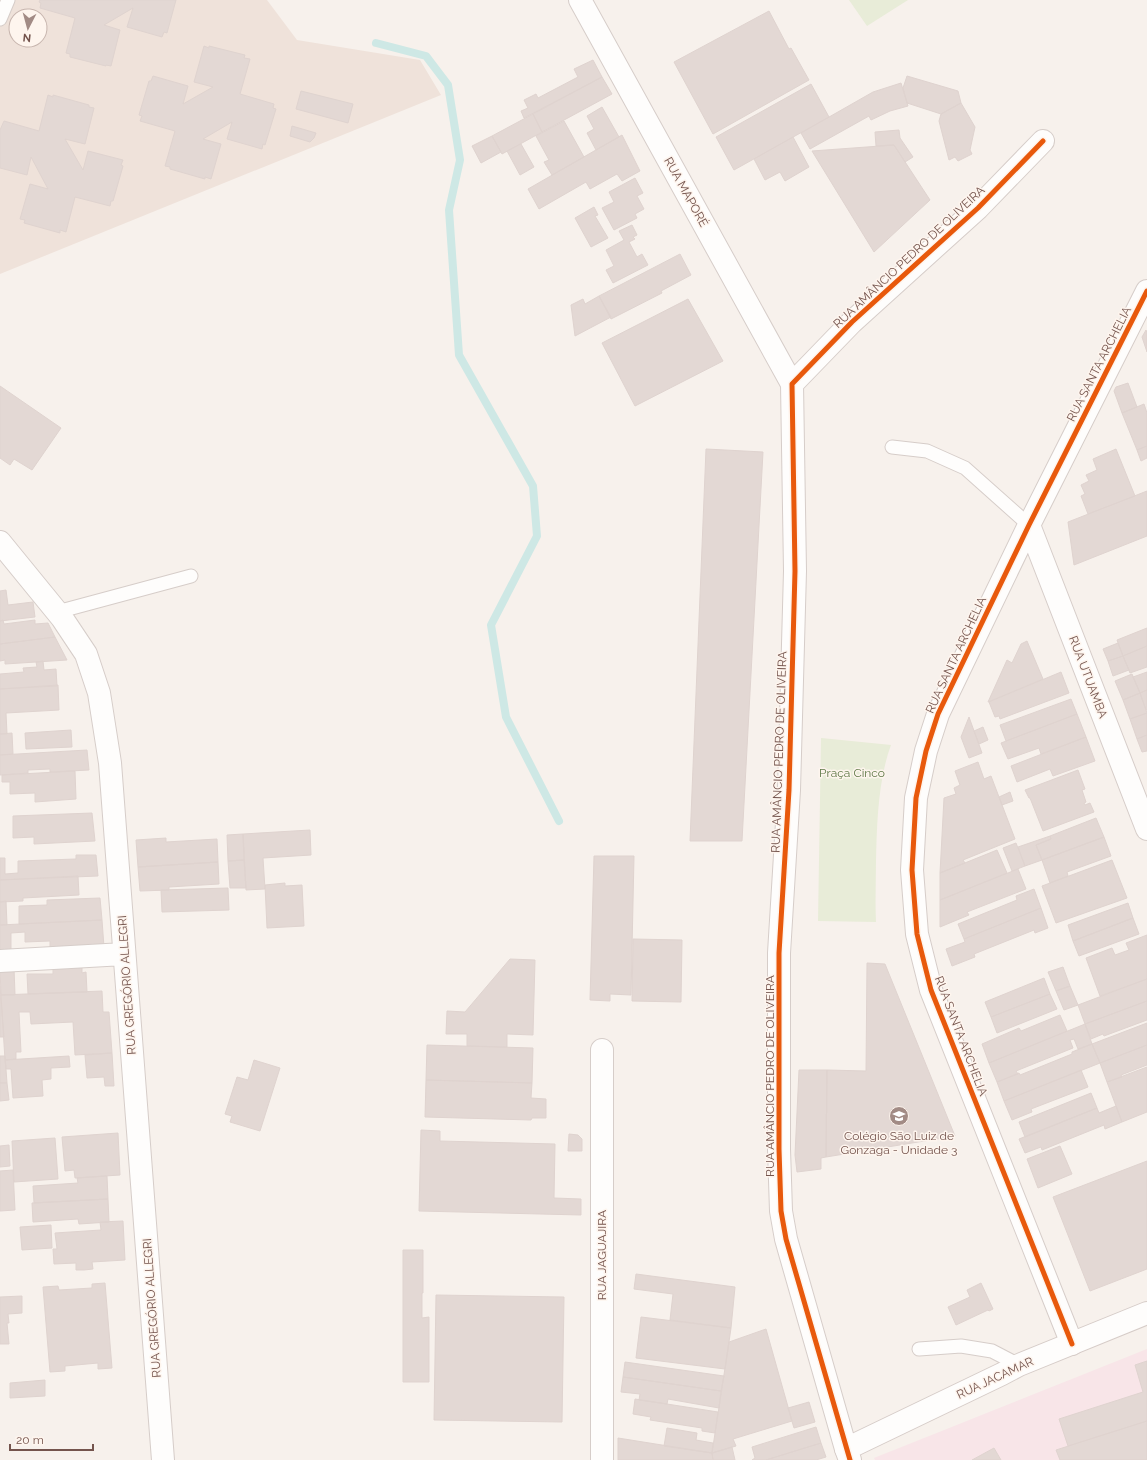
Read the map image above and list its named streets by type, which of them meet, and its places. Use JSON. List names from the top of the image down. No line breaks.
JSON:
{"streets":{"street":["RUA MAPORÉ","RUA AMÂNCIO PEDRO DE OLIVEIRA","RUA SANTA ARCHELIA","RUA UTUAMBA","RUA GREGÓRIO ALLEGRI","RUA JAGUAJIRA","RUA JACAMAR"]},"crossings":[["RUA MAPORÉ","RUA AMÂNCIO PEDRO DE OLIVEIRA"],["RUA AMÂNCIO PEDRO DE OLIVEIRA","RUA JACAMAR"],["RUA SANTA ARCHELIA","RUA UTUAMBA"],["RUA SANTA ARCHELIA","RUA JACAMAR"]],"parks":["Praça Cinco"],"places":{"school or university":["Colégio São Luiz de Gonzaga - Unidade 3"]},"scale_bar":"20 m","north":"bottom"}
